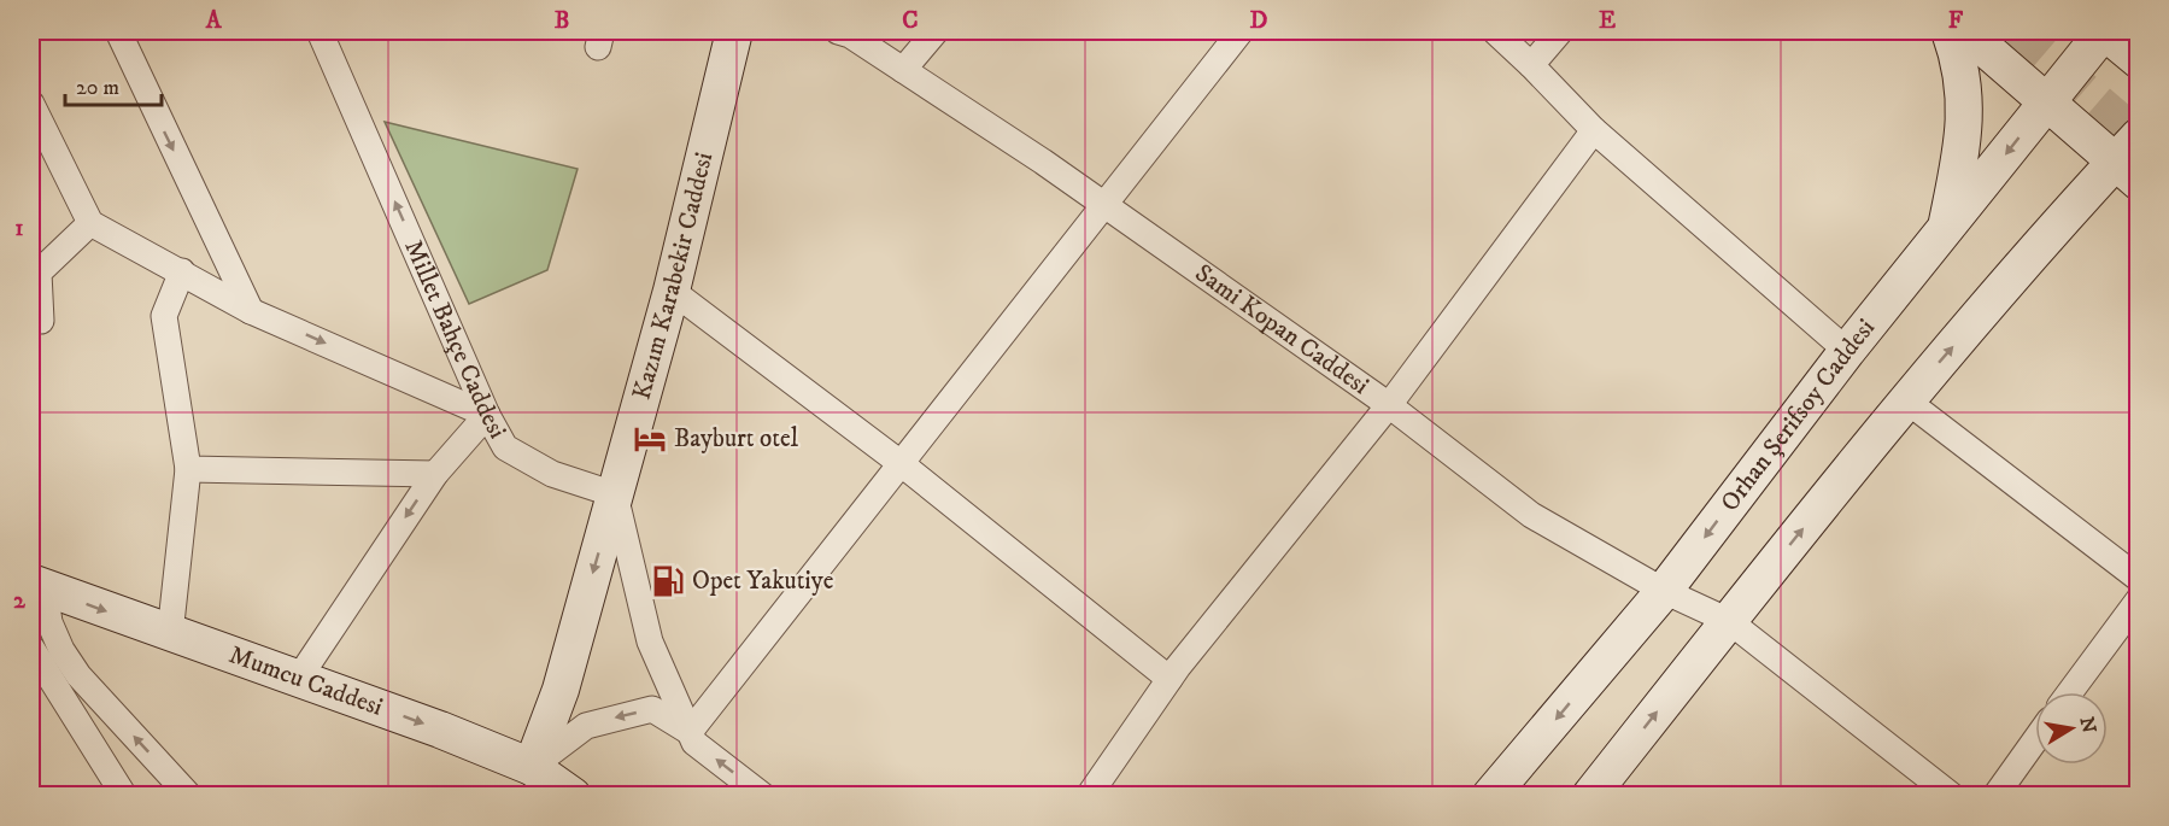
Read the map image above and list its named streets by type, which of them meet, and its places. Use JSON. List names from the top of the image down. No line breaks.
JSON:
{"streets":{"main road":["Kazım Karabekir Caddesi","Orhan Şerifsoy Caddesi","Mumcu Caddesi"],"street":["Sami Kopan Caddesi","Millet Bahçe Caddesi"]},"crossings":[["Kazım Karabekir Caddesi","Millet Bahçe Caddesi"],["Kazım Karabekir Caddesi","Mumcu Caddesi"],["Sami Kopan Caddesi","Orhan Şerifsoy Caddesi"]],"one_way":["Kazım Karabekir Caddesi","Mumcu Caddesi"],"places":{"hotel":["Bayburt otel"],"fuel station":["Opet Yakutiye"]},"scale_bar":"20 m","north":"right","grid":{"columns":["A","B","C","D","E","F"],"rows":["1","2"]}}
